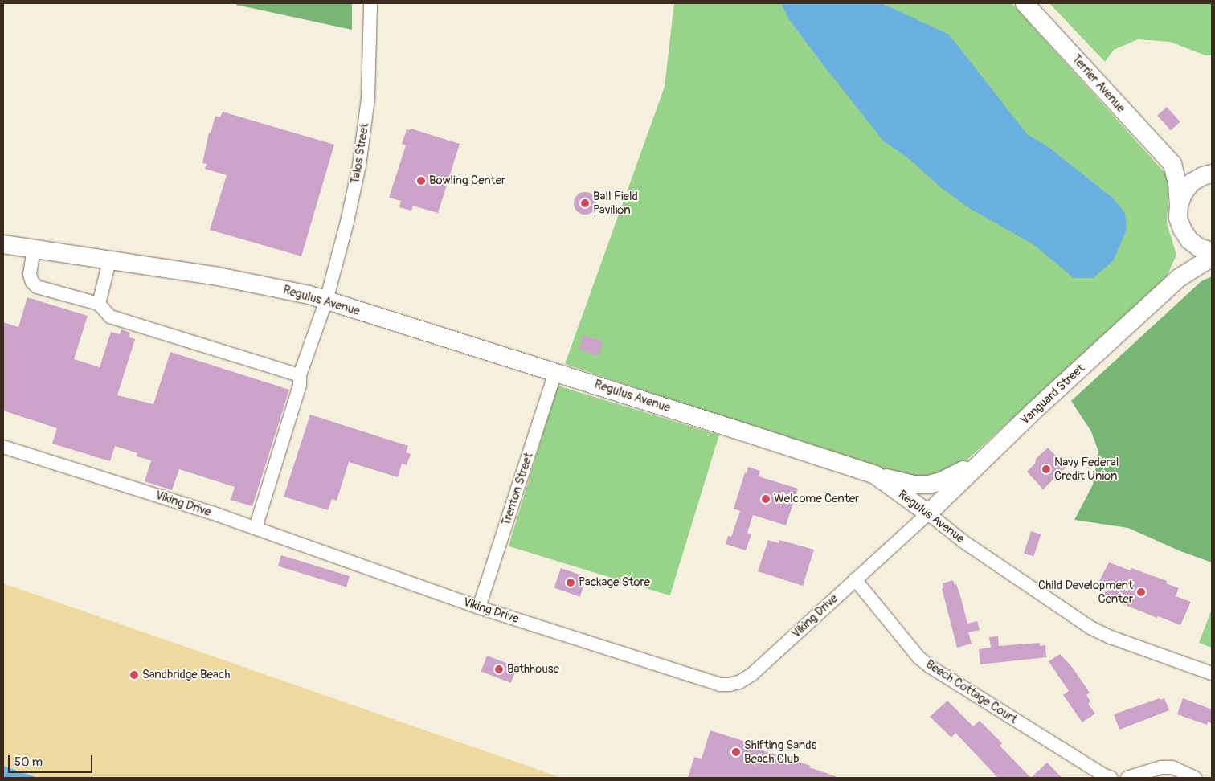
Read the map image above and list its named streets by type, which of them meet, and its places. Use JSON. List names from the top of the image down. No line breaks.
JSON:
{"streets":{"street":["Terrier Avenue","Talos Street","Regulus Avenue","Vanguard Street","Trenton Street","Viking Drive","Beech Cottage Court"]},"crossings":[["Terrier Avenue","Vanguard Street"],["Talos Street","Regulus Avenue"],["Talos Street","Viking Drive"],["Regulus Avenue","Vanguard Street"],["Regulus Avenue","Trenton Street"],["Regulus Avenue","Viking Drive"],["Vanguard Street","Viking Drive"],["Trenton Street","Viking Drive"],["Viking Drive","Beech Cottage Court"]],"places":["Bowling Center","Ball Field Pavilion","Navy Federal Credit Union","Welcome Center","Package Store","Child Development Center","Bathhouse","Sandbridge Beach","Shifting Sands Beach Club"],"scale_bar":"50 m"}
